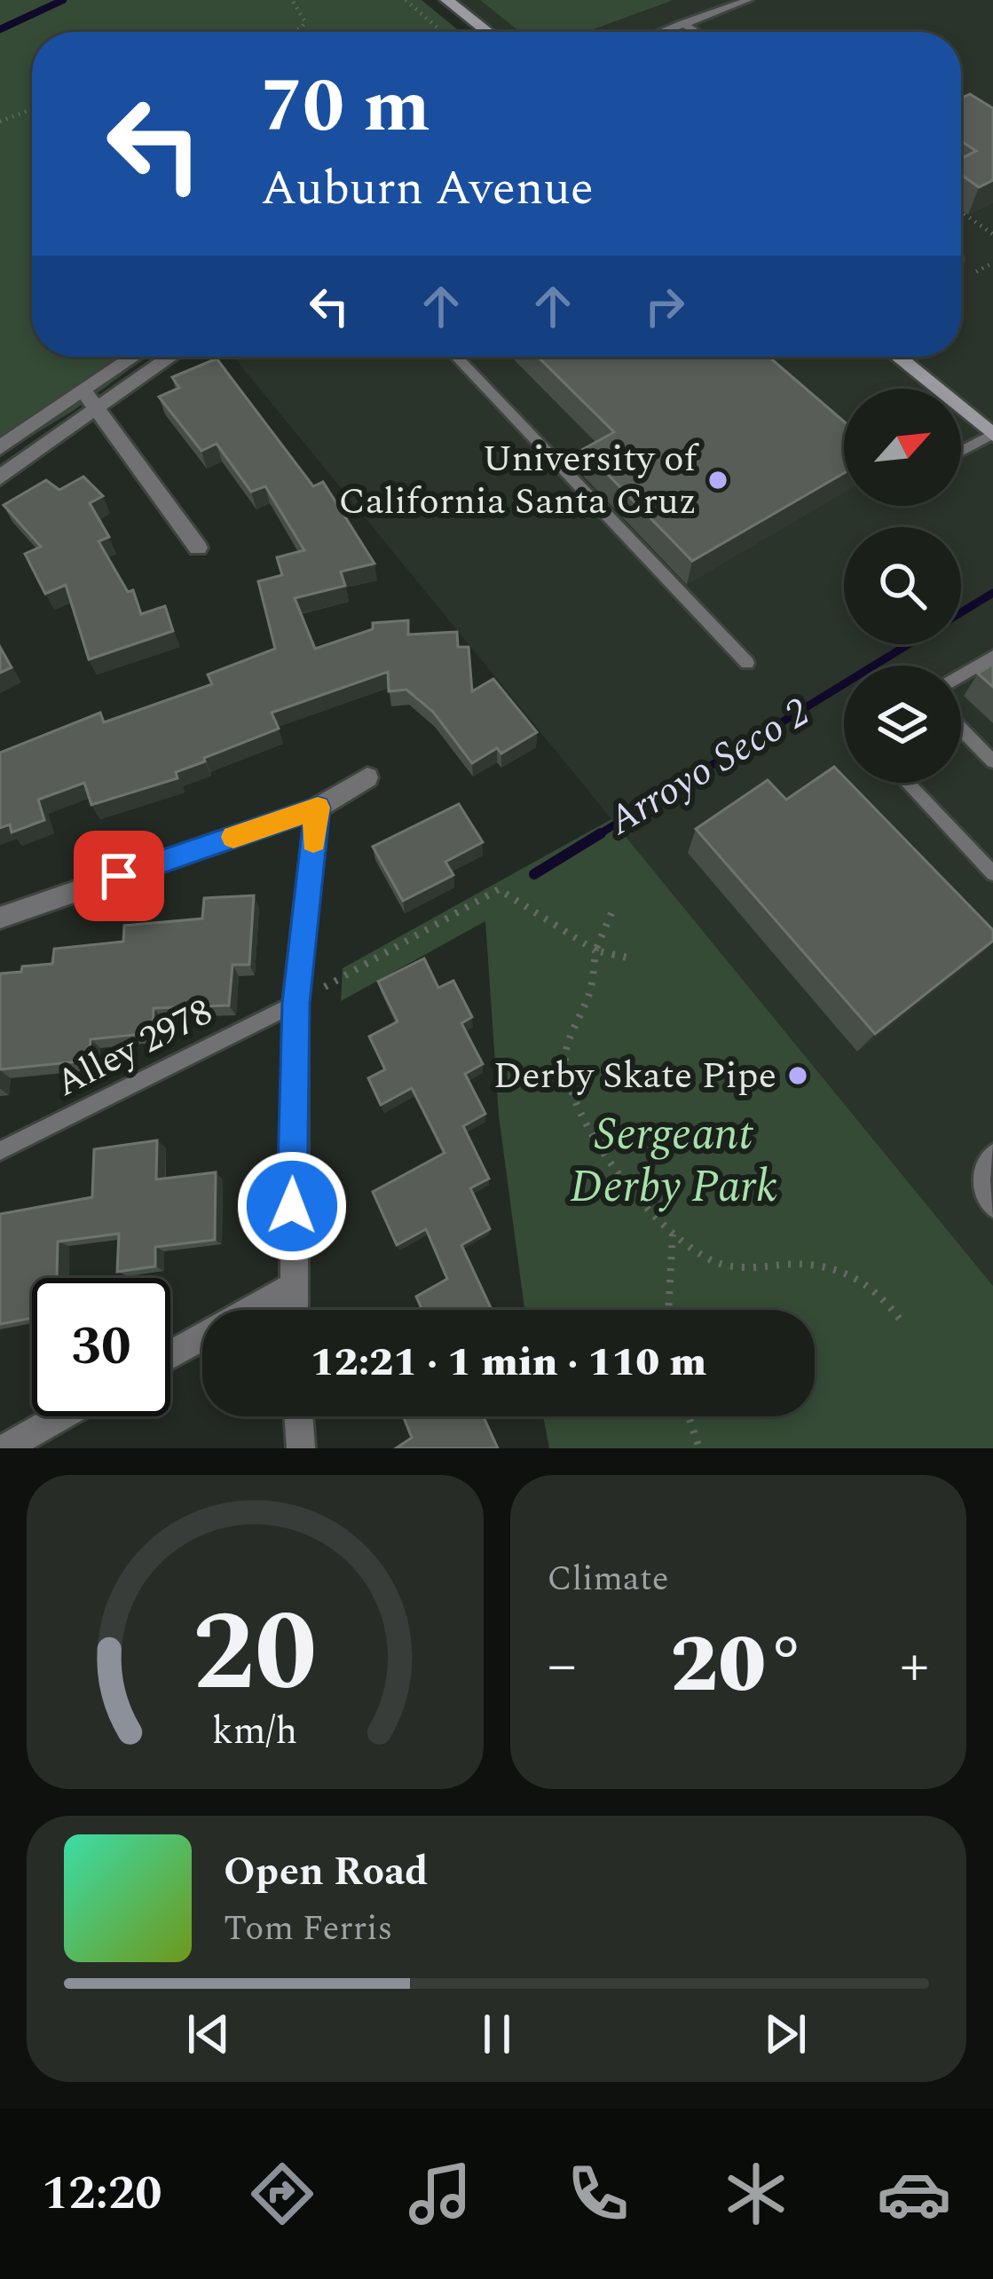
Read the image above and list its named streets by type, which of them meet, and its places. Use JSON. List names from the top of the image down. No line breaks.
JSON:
{"streets":{"lane":["Alley 2978"]},"water":["Arroyo Seco 2"],"parks":["Sergeant Derby Park"],"places":["University of California Santa Cruz","Derby Skate Pipe"],"north":"top right","page":{"turn":["70 m","Auburn Avenue"],"limit":"30","trip":"12:21 · 1 min · 110 m","tile":"Climate","heat":["−","20°","+"],"song":["Open Road","Tom Ferris"],"tabs":"12:20","gauge":["20","km/h"]}}
